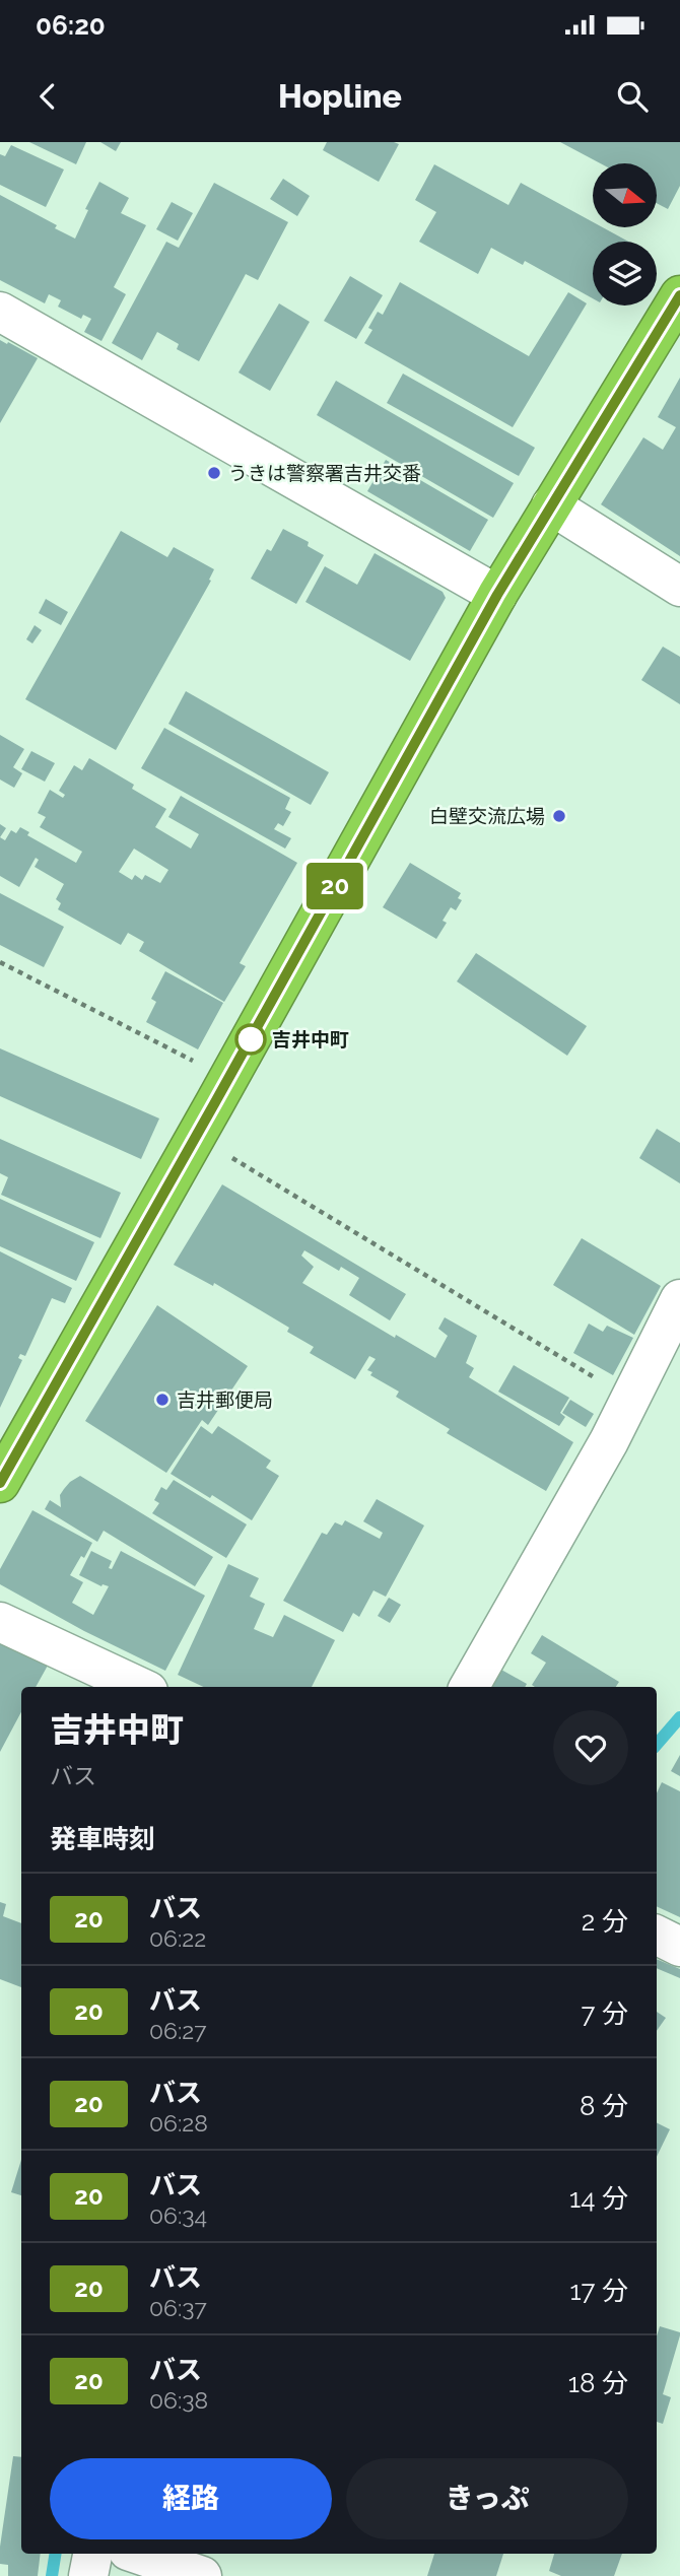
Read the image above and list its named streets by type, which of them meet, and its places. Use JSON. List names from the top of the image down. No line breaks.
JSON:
{"places":["うきは警察署吉井交番","白壁交流広場","吉井中町","吉井郵便局"],"lines":["bus line 20"],"north":"right","page":{"status":"06:20","header":"Hopline","on_map":"20","heading":[["吉井中町","バス"],"発車時刻"],"list":[{"mark":"20","name":"バス","note":"06:22","value":"2 分"},{"mark":"20","name":"バス","note":"06:27","value":"7 分"},{"mark":"20","name":"バス","note":"06:28","value":"8 分"},{"mark":"20","name":"バス","note":"06:34","value":"14 分"},{"mark":"20","name":"バス","note":"06:37","value":"17 分"},{"mark":"20","name":"バス","note":"06:38","value":"18 分"}],"buttons":["経路","きっぷ"]}}
